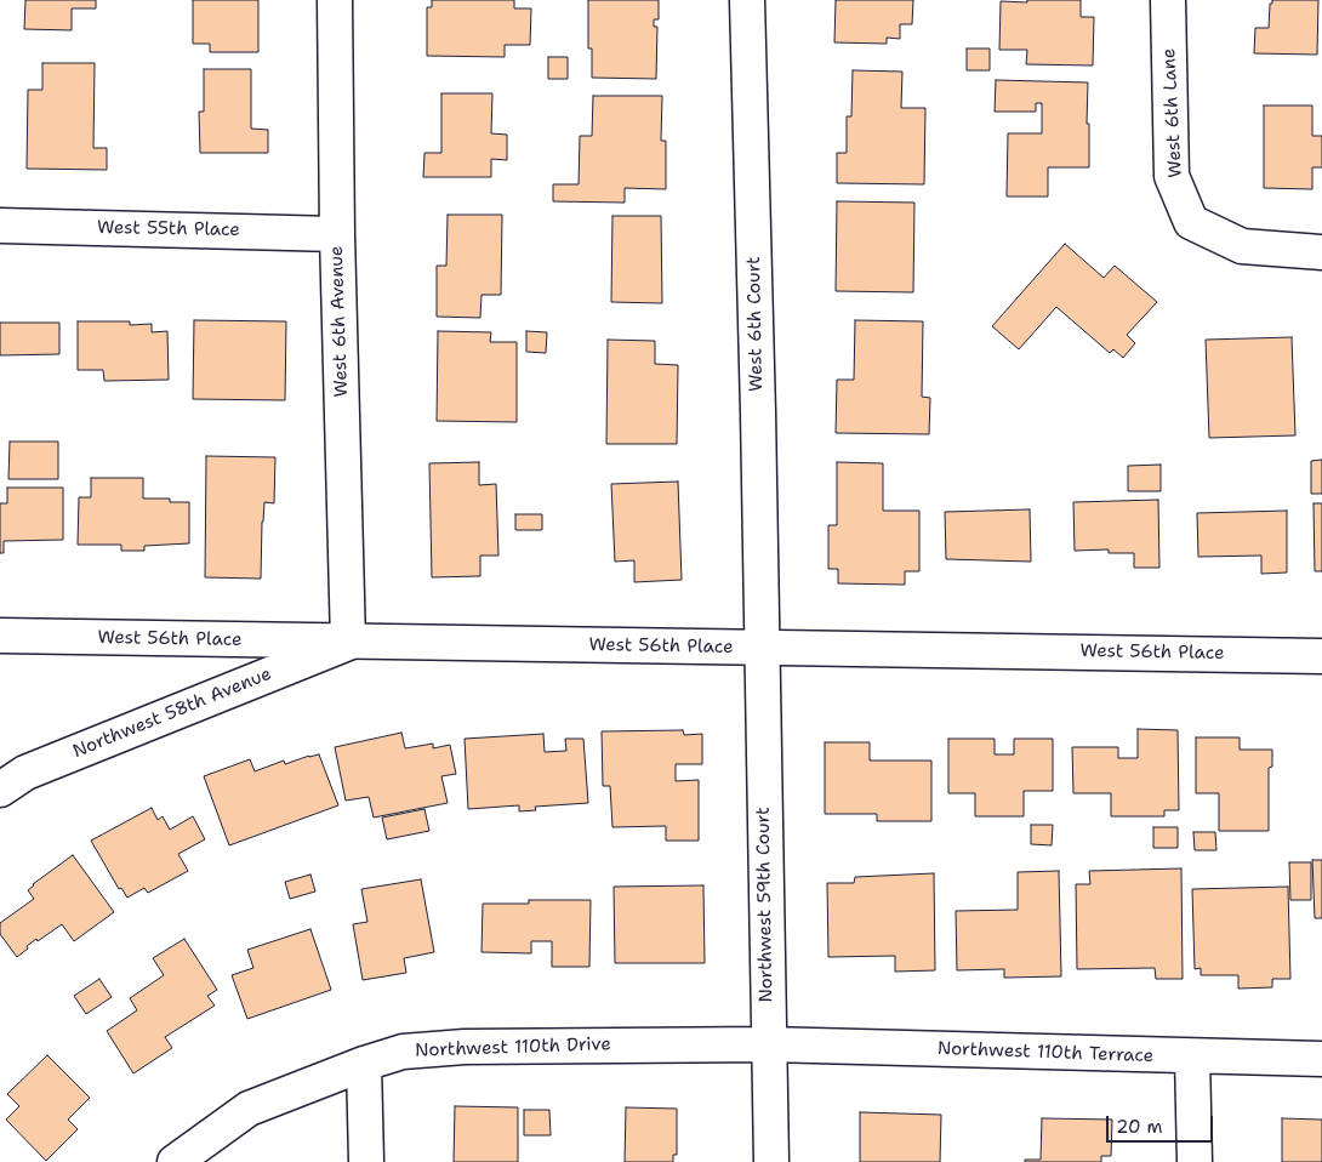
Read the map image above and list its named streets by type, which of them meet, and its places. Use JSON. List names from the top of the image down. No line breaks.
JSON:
{"streets":{"street":["West 6th Lane","West 55th Place","West 6th Avenue","West 6th Court","West 56th Place","Northwest 58th Avenue","Northwest 59th Court","Northwest 110th Drive","Northwest 110th Terrace"]},"crossings":[["West 55th Place","West 6th Avenue"],["West 6th Avenue","West 56th Place"],["West 6th Avenue","Northwest 58th Avenue"],["West 6th Court","West 56th Place"],["West 6th Court","Northwest 59th Court"],["West 56th Place","Northwest 58th Avenue"],["West 56th Place","Northwest 59th Court"],["Northwest 59th Court","Northwest 110th Drive"],["Northwest 59th Court","Northwest 110th Terrace"],["Northwest 110th Drive","Northwest 110th Terrace"]],"scale_bar":"20 m"}
